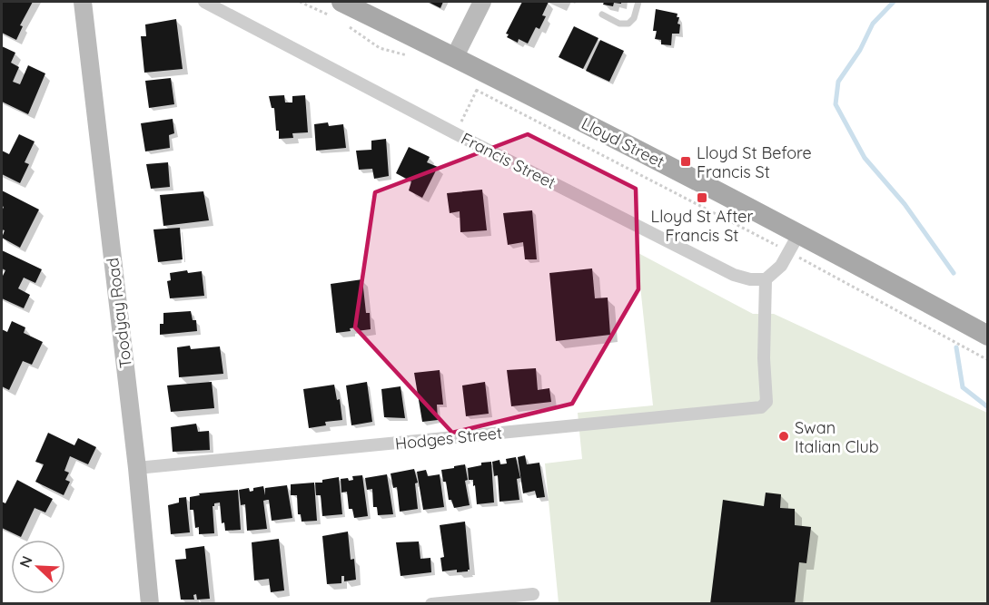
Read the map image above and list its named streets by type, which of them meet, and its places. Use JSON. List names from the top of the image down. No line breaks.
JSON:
{"streets":{"main road":["Lloyd Street","Toodyay Road"],"street":["Francis Street","Hodges Street"]},"crossings":[["Francis Street","Hodges Street"],["Toodyay Road","Hodges Street"]],"places":{"transit":["Lloyd St Before Francis St","Lloyd St After Francis St"],"other":["Swan Italian Club"]},"north":"top left"}
